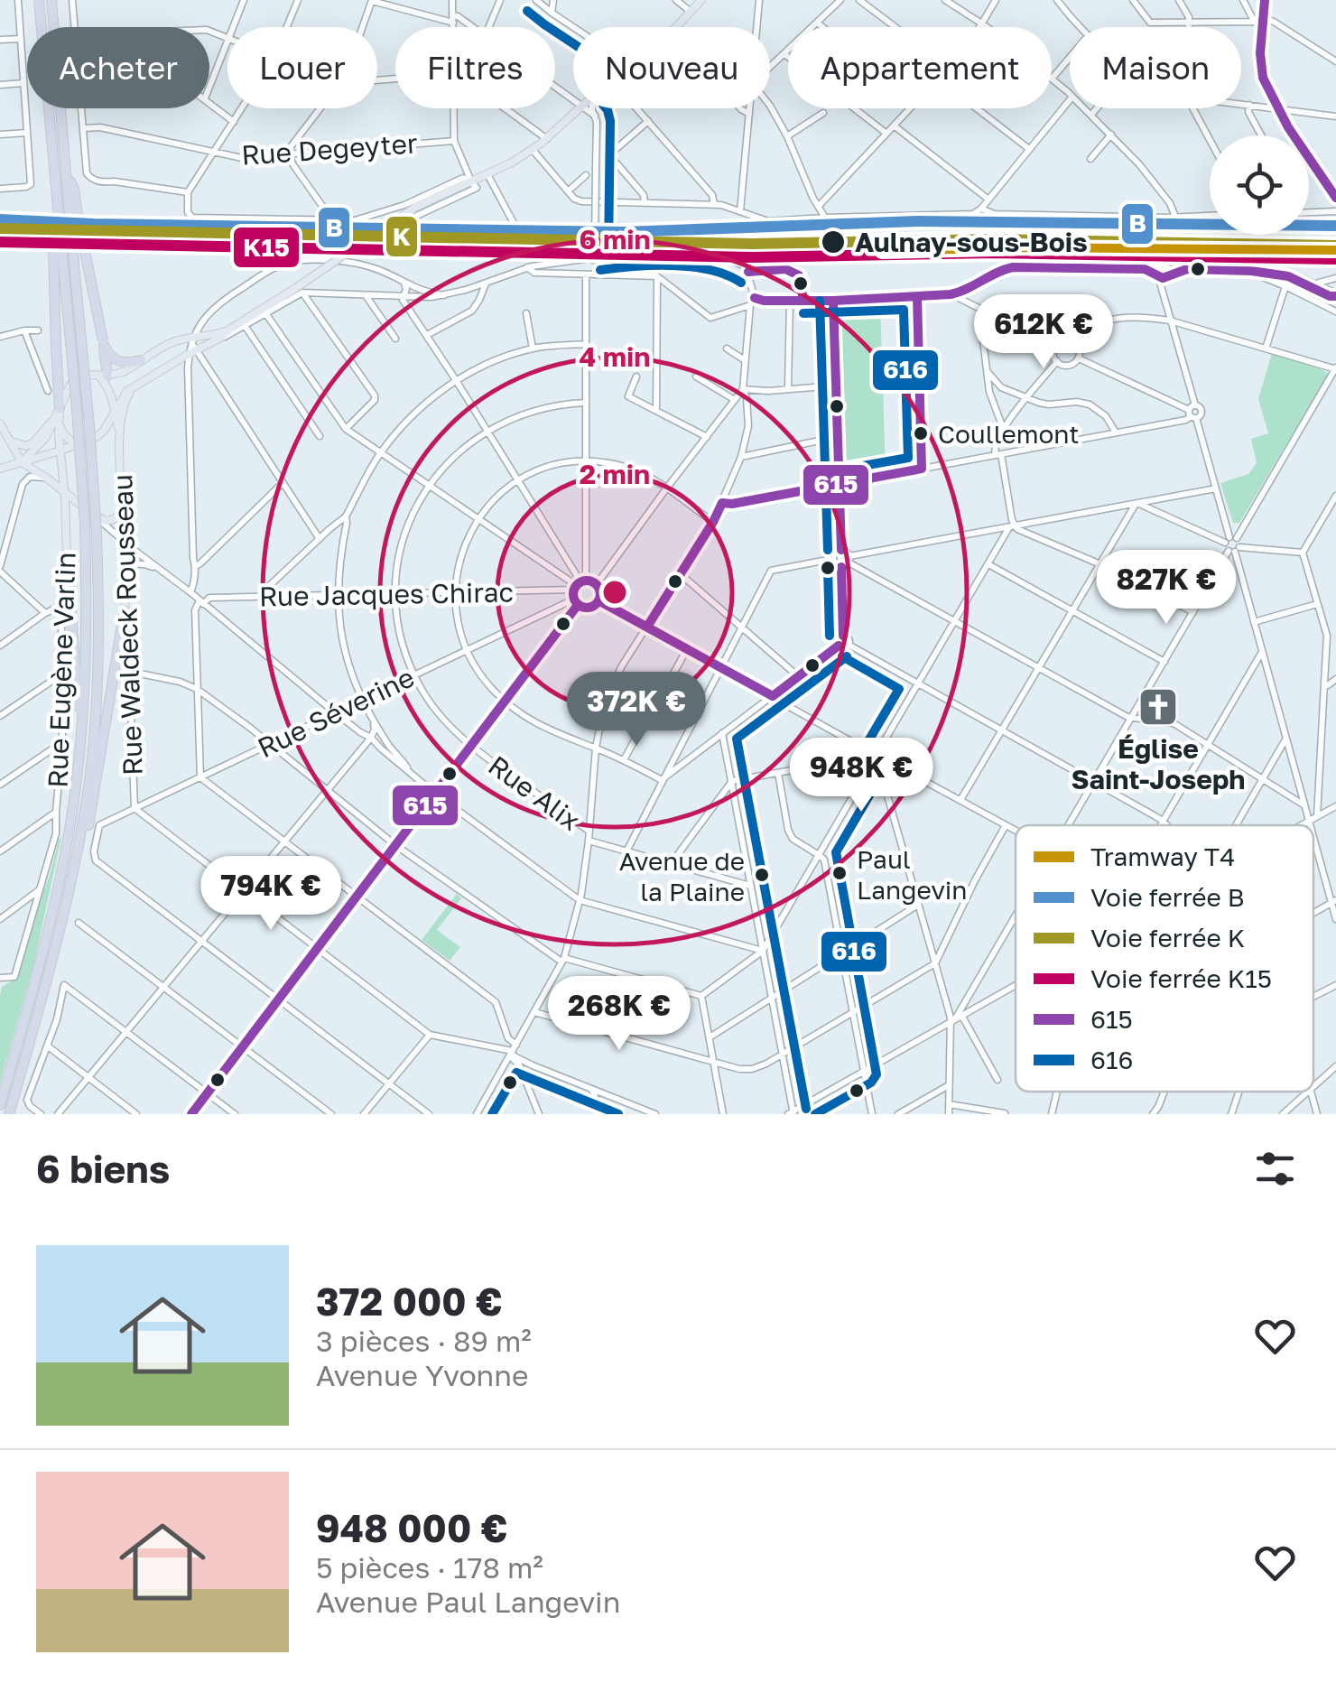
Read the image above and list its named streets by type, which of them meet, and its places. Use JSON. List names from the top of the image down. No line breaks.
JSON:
{"streets":{"main road":["Rue Waldeck Rousseau","Rue Eugène Varlin"],"street":["Rue Degeyter","Rue Jacques Chirac","Rue Séverine","Rue Alix"]},"crossings":[["Rue Jacques Chirac","Rue Séverine"],["Rue Jacques Chirac","Rue Alix"],["Rue Waldeck Rousseau","Rue Eugène Varlin"],["Rue Waldeck Rousseau","Rue Séverine"],["Rue Séverine","Rue Alix"]],"places":{"other":["Aulnay-sous-Bois","Coullemont","Paul Langevin","Avenue de la Plaine"],"church":["Église Saint-Joseph"]},"lines":["transit line 615","transit line 616","rail line B","rail line K","rail line K15","tram line T4"],"legend":["Tramway T4","Voie ferrée B","Voie ferrée K","Voie ferrée K15","615","616"],"page":{"chip":["Acheter","Louer","Filtres","Nouveau","Appartement","Maison"],"price":["612K €","827K €","372K €","948K €","794K €","268K €"],"heading":"6 biens","list":[{"name":"372 000 €","note":"3 pièces · 89 m² · Avenue Yvonne"},{"name":"948 000 €","note":"5 pièces · 178 m² · Avenue Paul Langevin"}]},"rings":["6 min","4 min","2 min"]}
